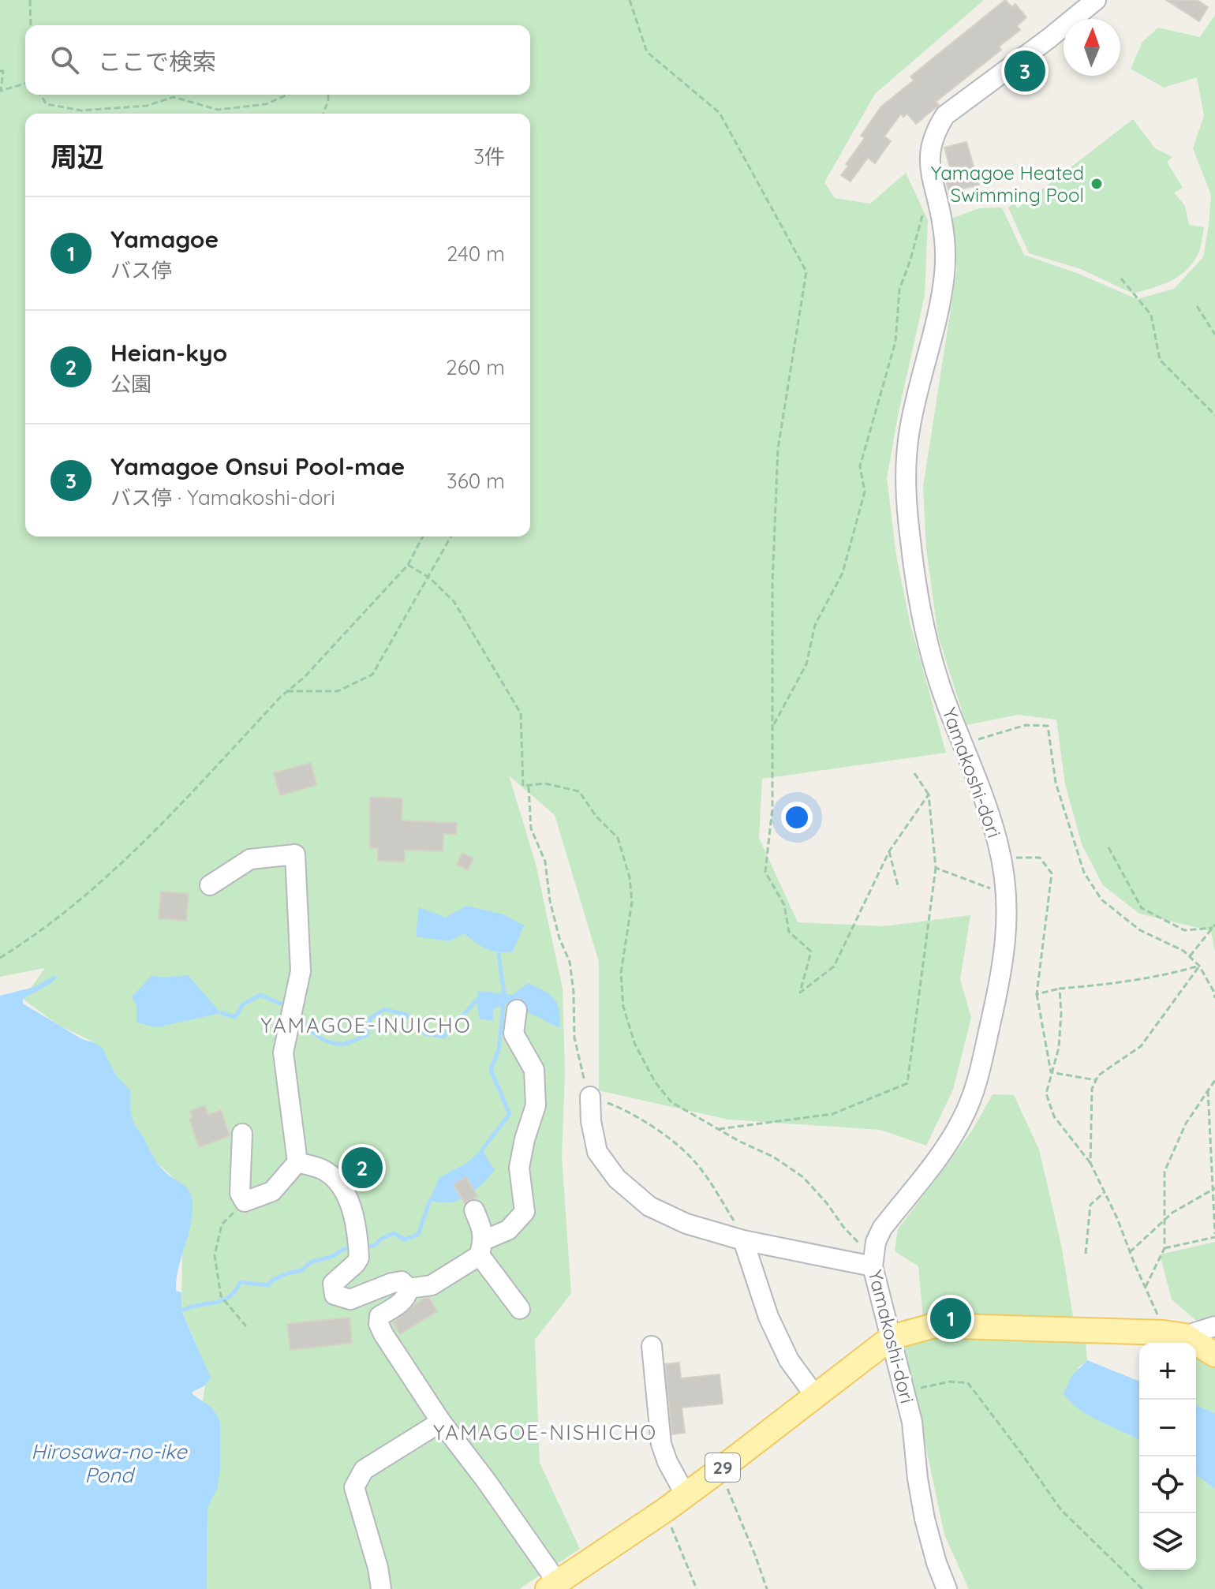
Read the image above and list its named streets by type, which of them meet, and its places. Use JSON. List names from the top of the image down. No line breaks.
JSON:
{"streets":{"main road":["29"],"street":["Yamakoshi-dori"]},"crossings":[["Yamakoshi-dori","29"]],"districts":["YAMAGOE-INUICHO","YAMAGOE-NISHICHO"],"water":["Hirosawa-no-ike Pond"],"places":["Yamagoe Heated Swimming Pool"],"north":"top","page":{"search":"ここで検索","pins":["3","2","1"],"heading":["周辺","3件"],"list":[{"mark":"1","name":"Yamagoe","note":"バス停","value":"240 m"},{"mark":"2","name":"Heian-kyo","note":"公園","value":"260 m"},{"mark":"3","name":"Yamagoe Onsui Pool-mae","note":"バス停 · Yamakoshi-dori","value":"360 m"}],"map_buttons":["+","−"]}}
